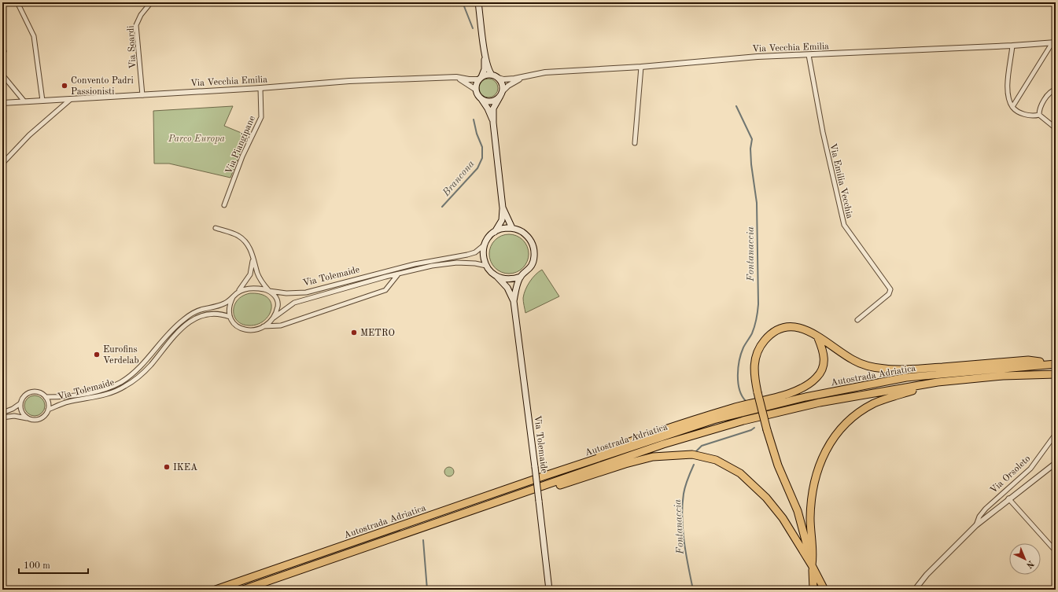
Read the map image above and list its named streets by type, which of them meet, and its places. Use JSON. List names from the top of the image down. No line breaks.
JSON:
{"streets":{"highway":["Autostrada Adriatica"],"main road":["Via Tolemaide"],"street":["Via Soardi","Via Vecchia Emilia","Via Piangipane","Via Emilia Vecchia","Via Orsoleto"]},"crossings":[["Via Soardi","Via Vecchia Emilia"],["Via Vecchia Emilia","Via Piangipane"],["Via Vecchia Emilia","Via Emilia Vecchia"],["Via Vecchia Emilia","Via Tolemaide"]],"water":["Brancona","Fontanaccia"],"parks":["Parco Europa"],"places":["Convento Padri Passionisti","METRO","Eurofins Verdelab","IKEA"],"scale_bar":"100 m","north":"bottom right"}
